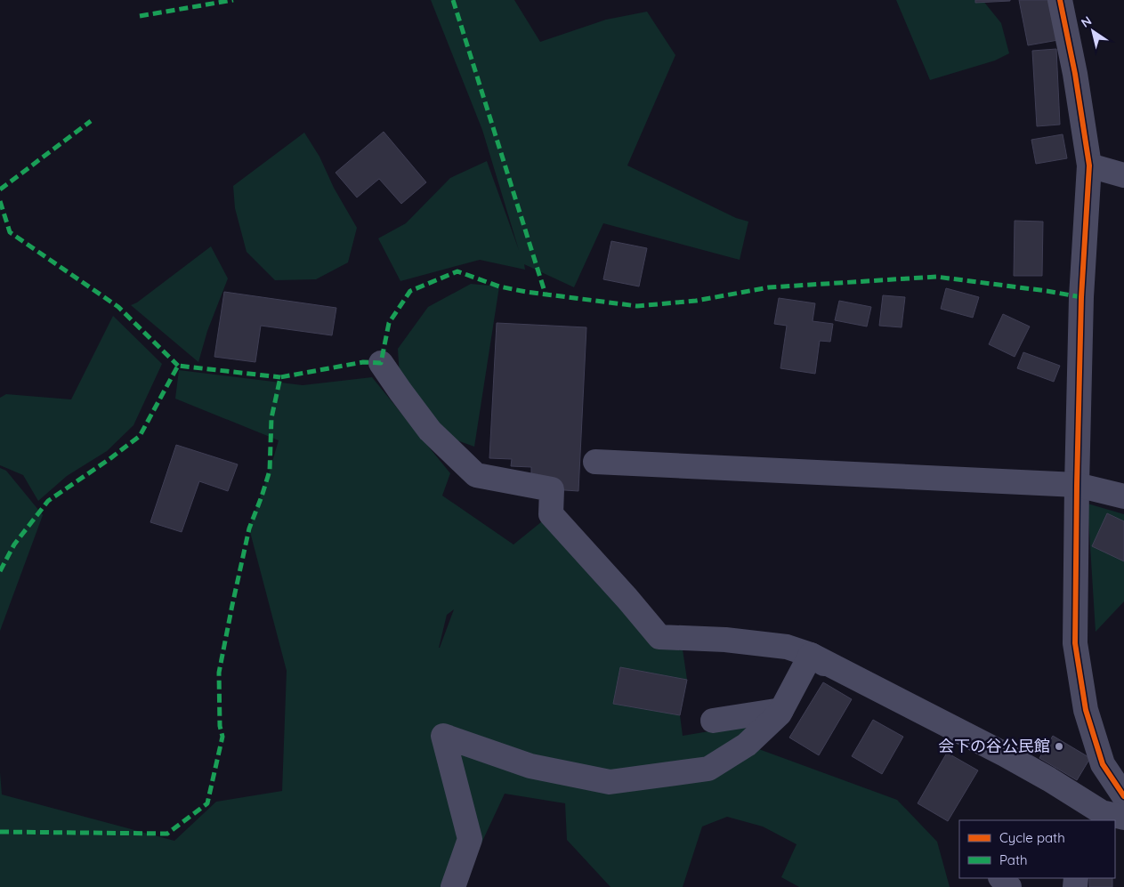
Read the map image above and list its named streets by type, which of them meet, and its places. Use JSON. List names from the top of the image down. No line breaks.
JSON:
{"places":["会下の谷公民館"],"legend":["Cycle path","Path"],"north":"top left"}
